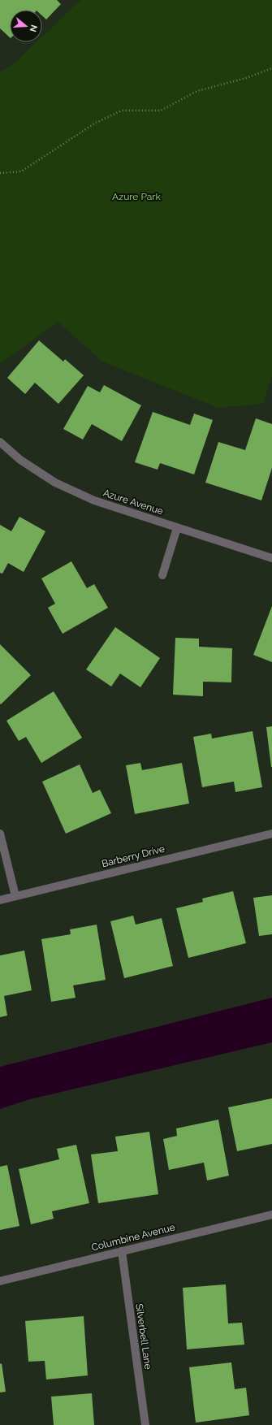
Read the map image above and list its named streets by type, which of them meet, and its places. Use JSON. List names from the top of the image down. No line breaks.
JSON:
{"streets":{"street":["Azure Avenue","Barberry Drive","Columbine Avenue","Silverbell Lane"]},"crossings":[["Columbine Avenue","Silverbell Lane"]],"parks":["Azure Park"],"north":"right"}
